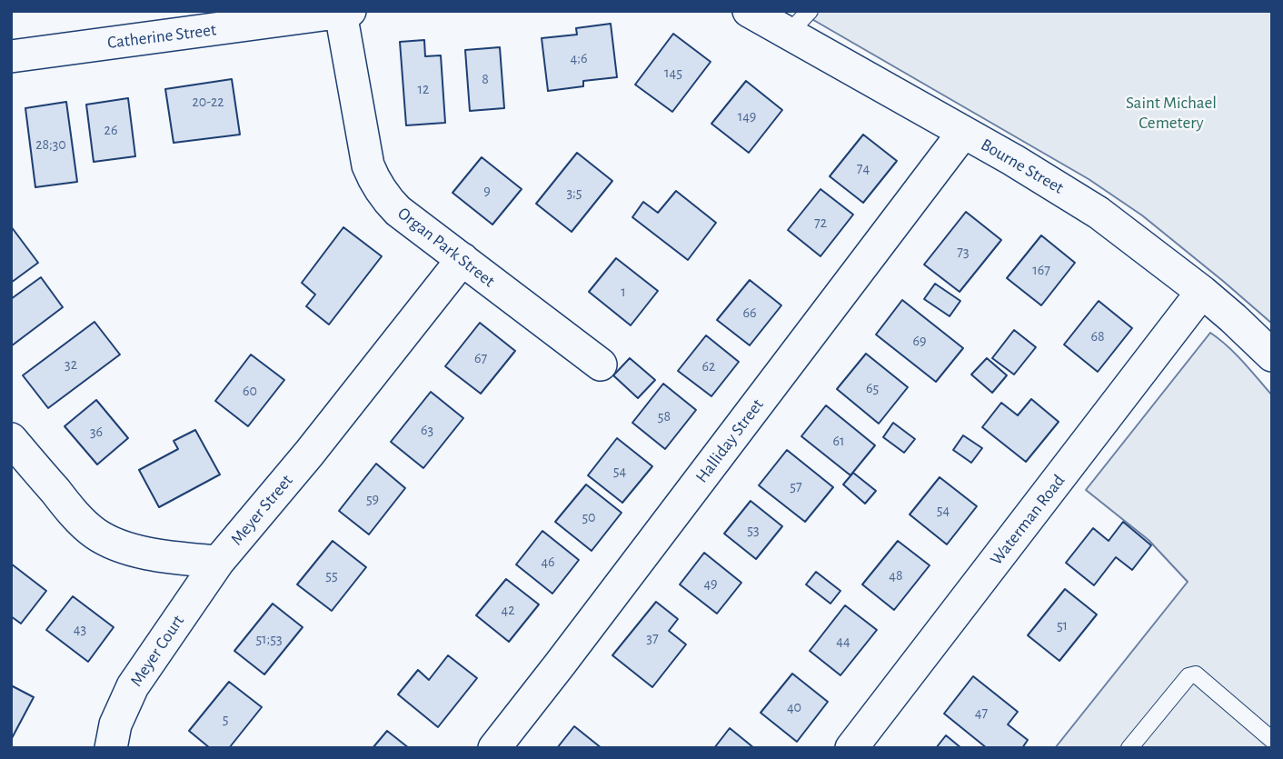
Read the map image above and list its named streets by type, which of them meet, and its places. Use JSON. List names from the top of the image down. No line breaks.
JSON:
{"streets":{"street":["Catherine Street","Bourne Street","Organ Park Street","Halliday Street","Meyer Street","Waterman Road","Meyer Court"]},"crossings":[["Catherine Street","Organ Park Street"],["Bourne Street","Halliday Street"],["Bourne Street","Waterman Road"],["Organ Park Street","Meyer Street"],["Meyer Street","Meyer Court"]],"parks":["Saint Michael Cemetery"],"house_numbers":["4;6","145","8","12","20-22","149","26","28;30","74","9","3;5","72","73","167","1","66","68","69","67","32","62","65","60","58","63","36","61","54","57","59","54","50","53","46","55","48","49","42","51","43","37","51;53","44","40","47","5"]}
